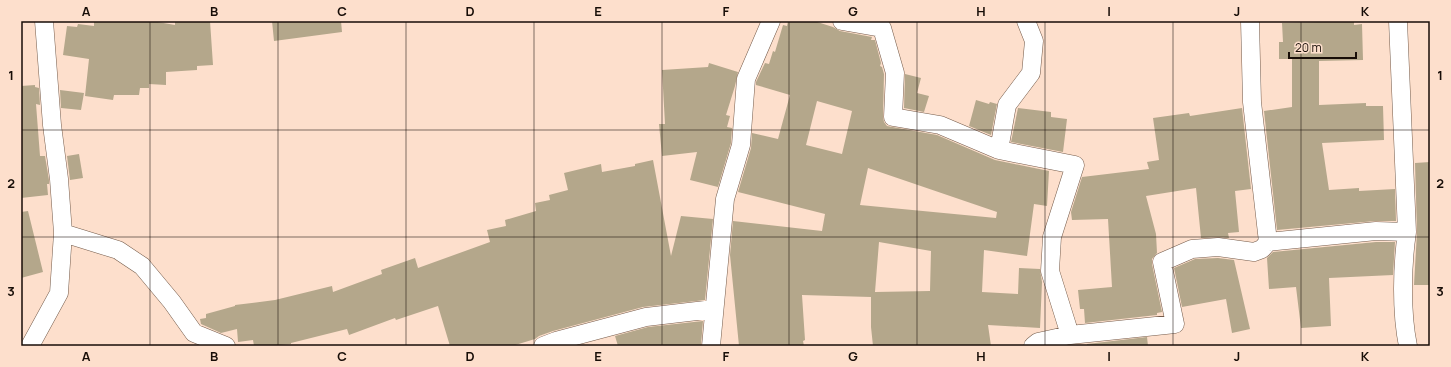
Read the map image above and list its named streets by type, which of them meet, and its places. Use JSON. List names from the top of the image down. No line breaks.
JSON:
{"scale_bar":"20 m","grid":{"columns":["A","B","C","D","E","F","G","H","I","J","K"],"rows":["1","2","3"]}}
